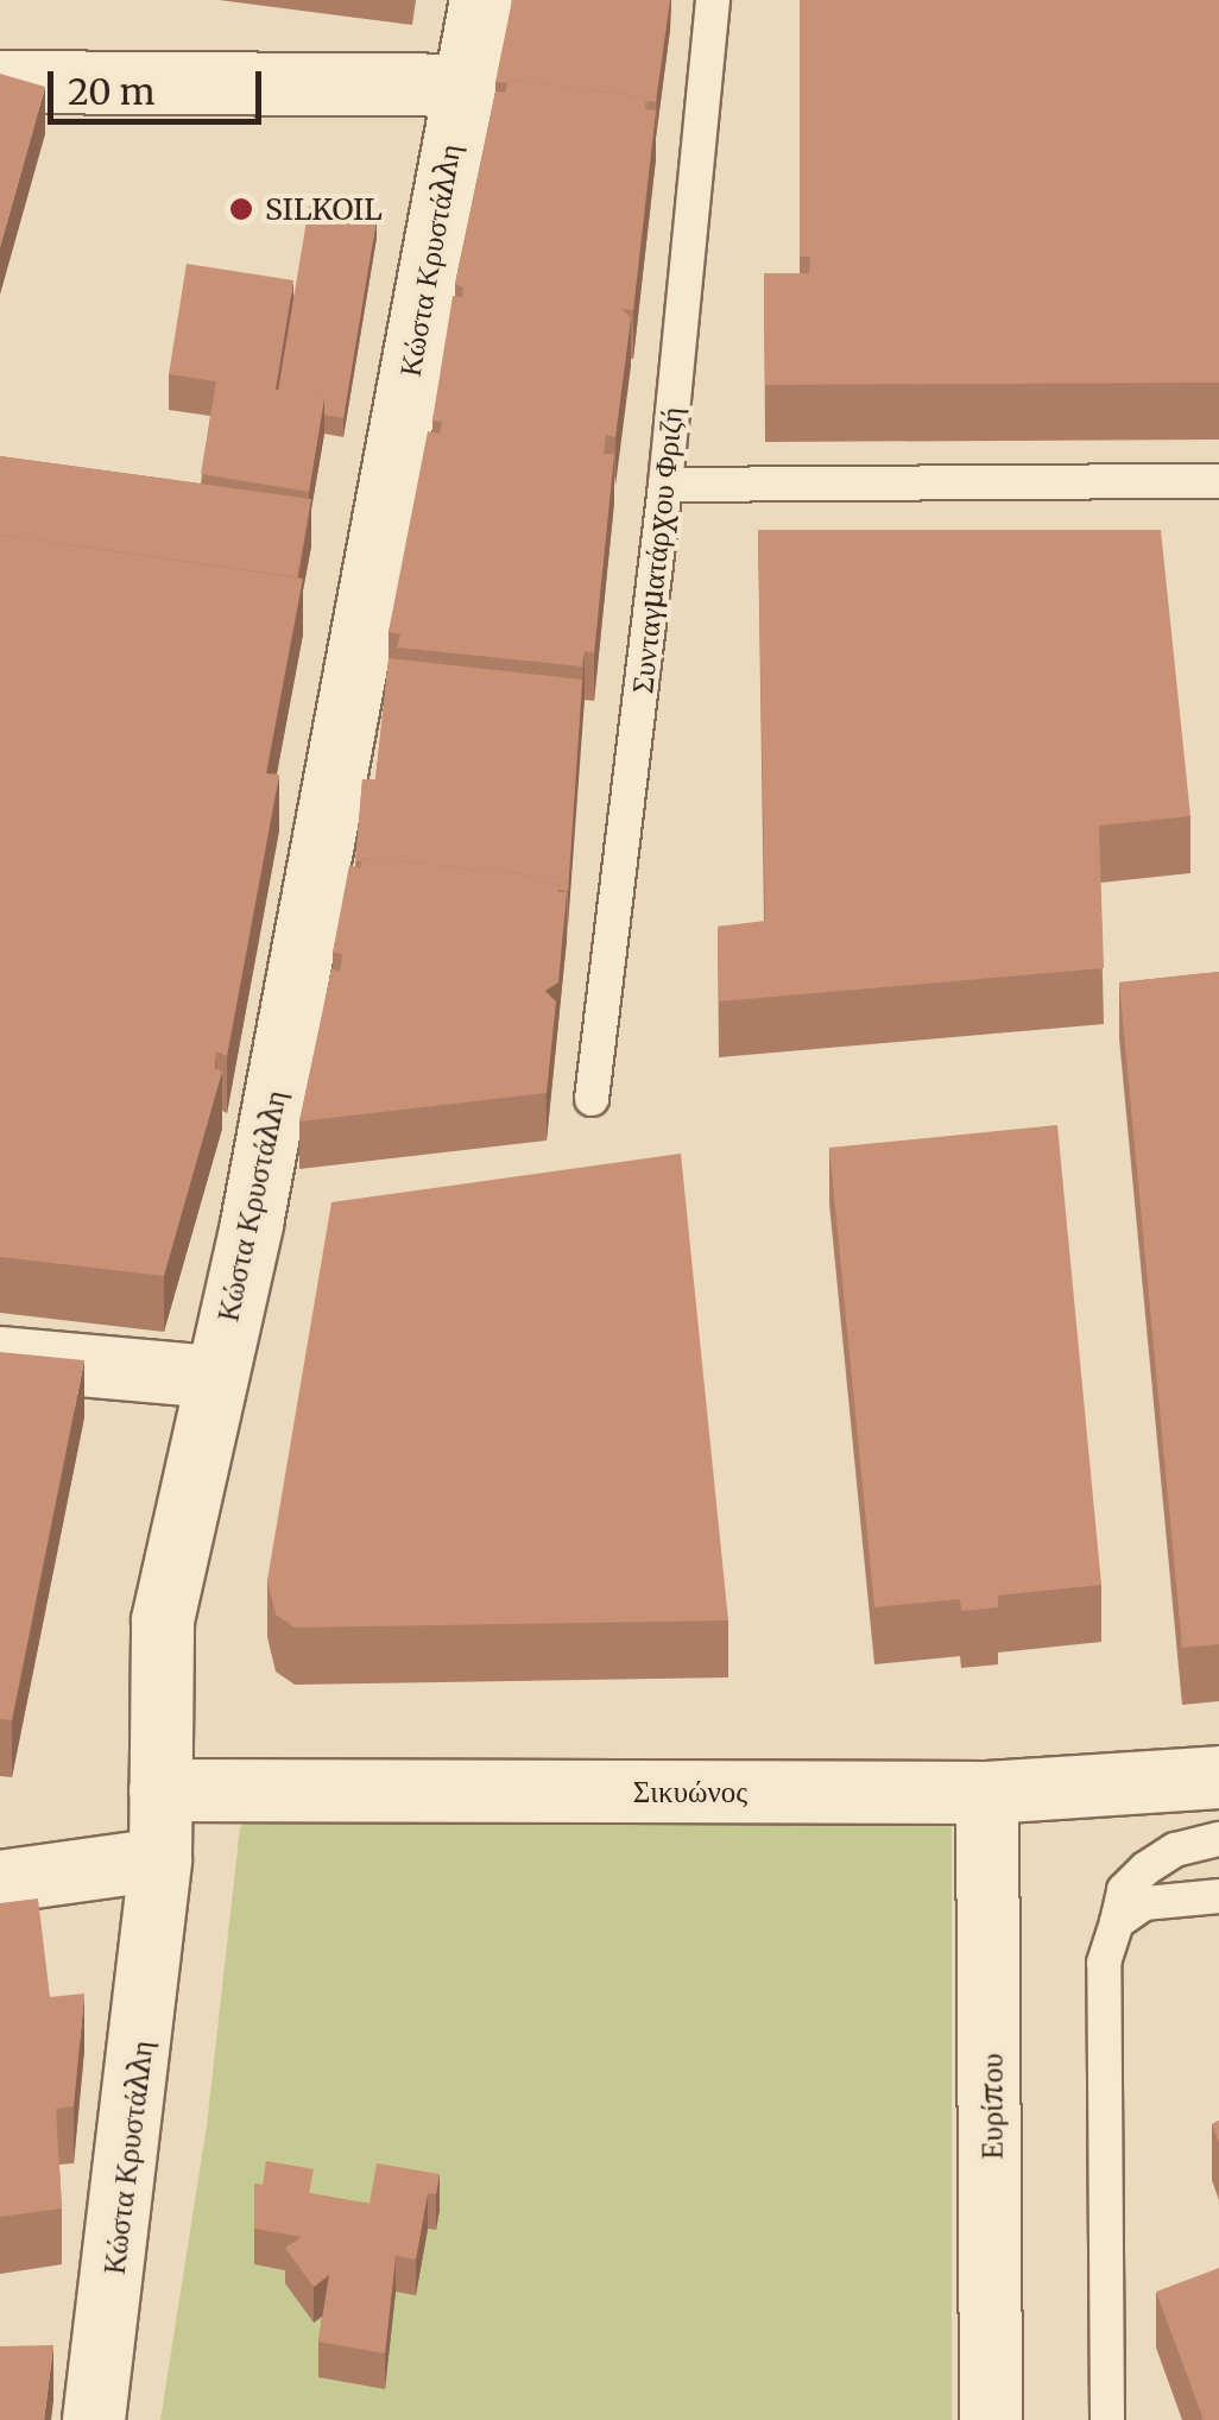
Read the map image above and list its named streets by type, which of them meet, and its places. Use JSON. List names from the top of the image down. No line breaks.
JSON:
{"streets":{"street":["Κώστα Κρυστάλλη","Σικυώνος","Ευρίπου"],"lane":["Συνταγματάρχου Φριζή"]},"crossings":[["Κώστα Κρυστάλλη","Σικυώνος"],["Σικυώνος","Ευρίπου"]],"places":["SILKOIL"],"scale_bar":"20 m"}
